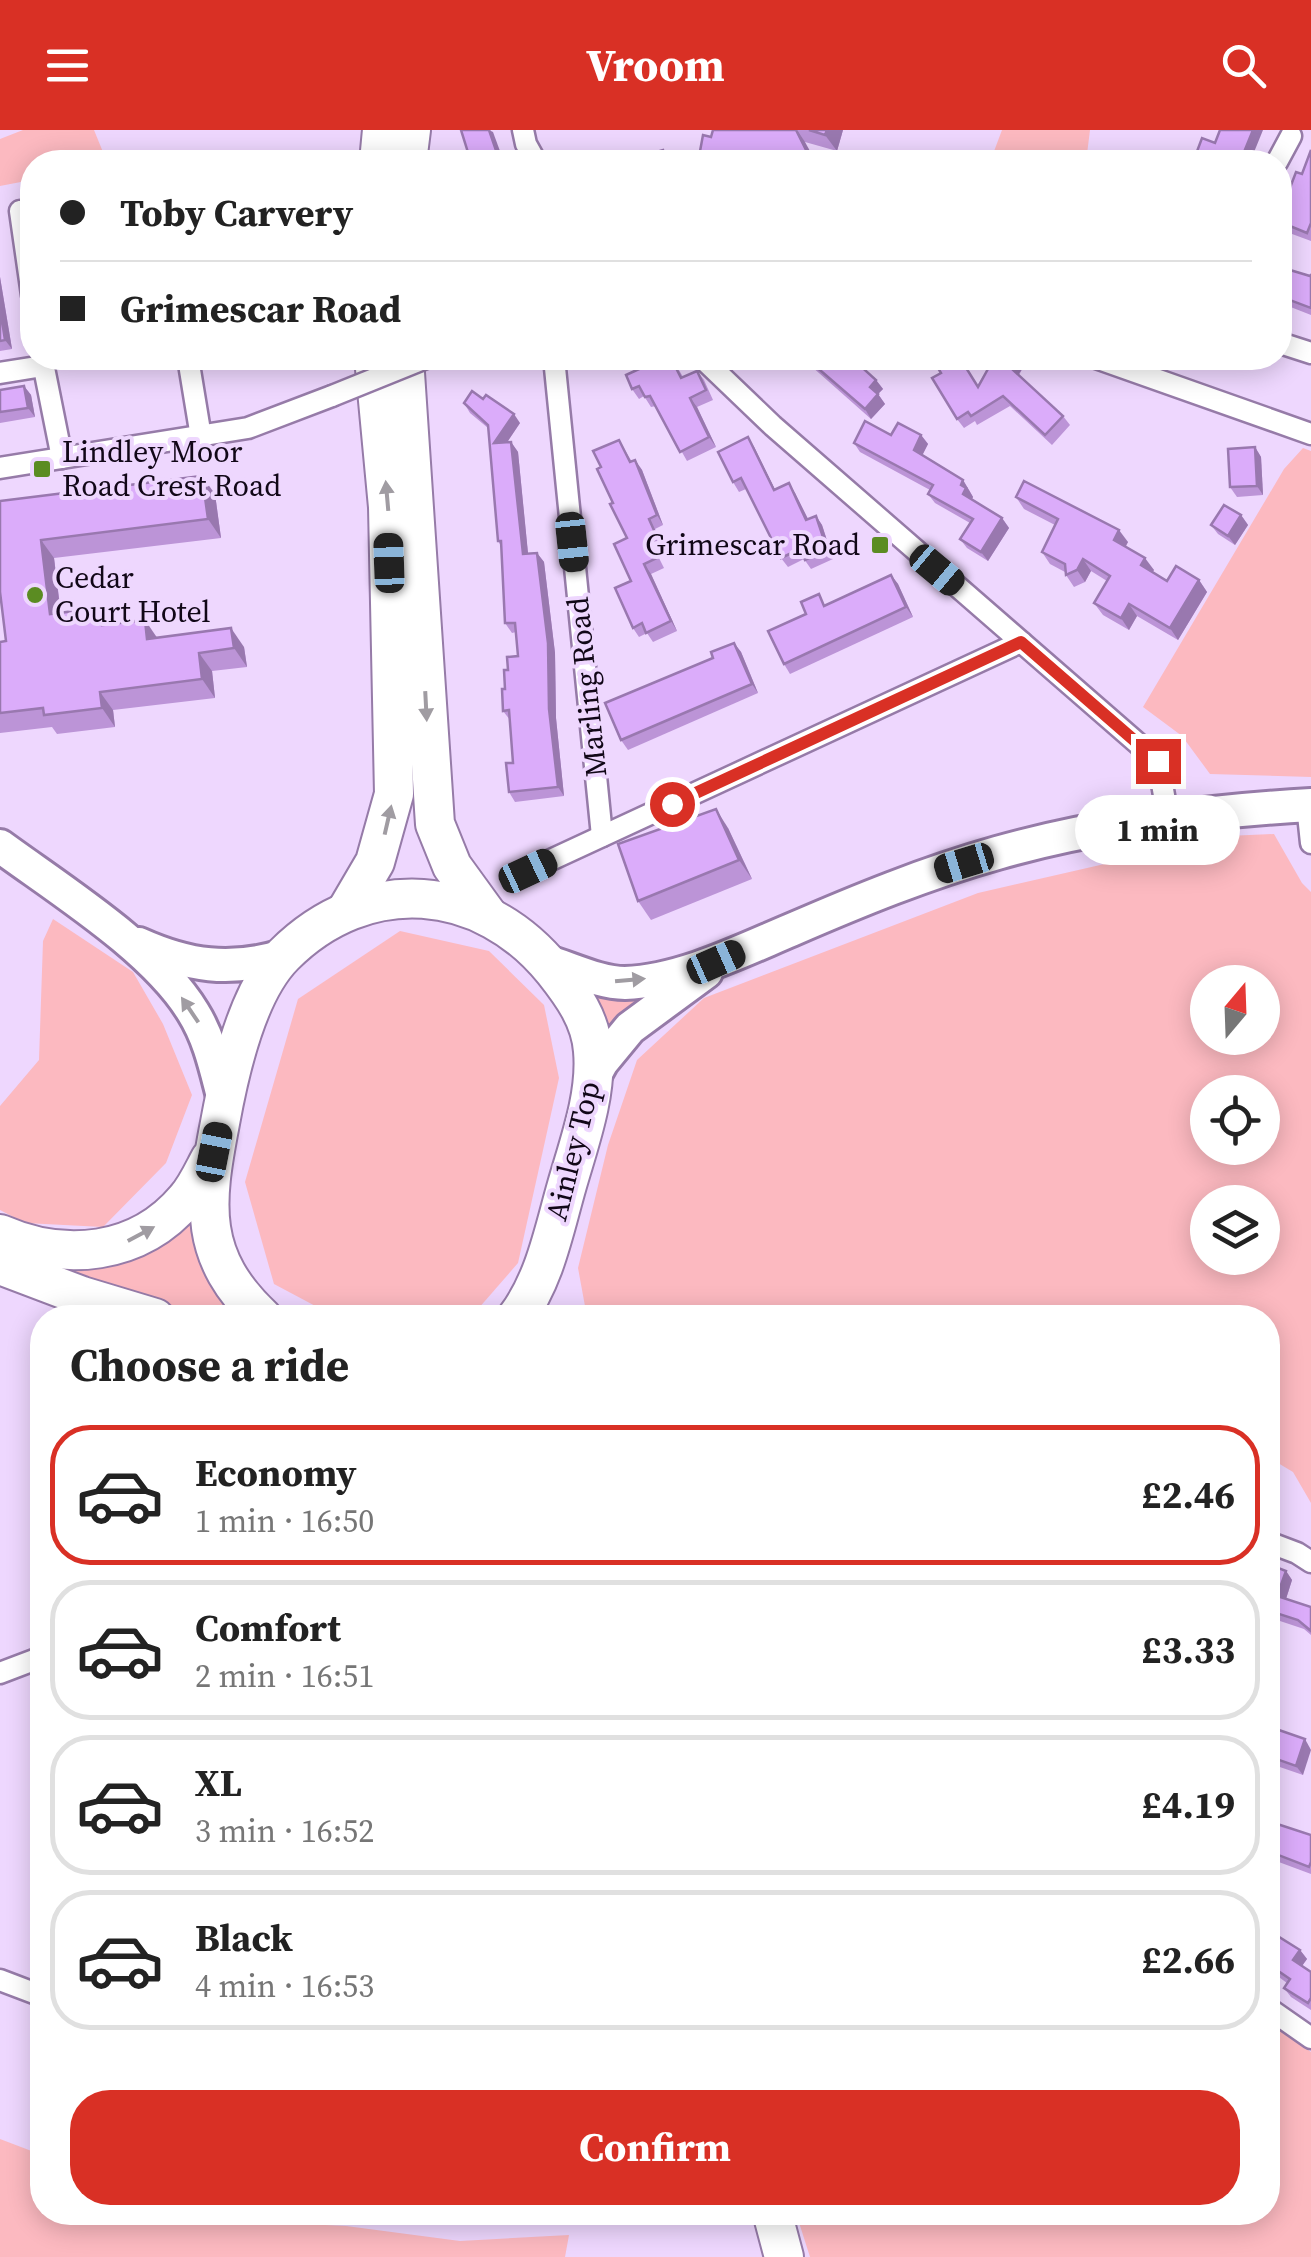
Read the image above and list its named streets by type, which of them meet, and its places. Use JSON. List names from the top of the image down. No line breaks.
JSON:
{"streets":{"highway":["Ainley Top"],"street":["Marling Road"]},"places":{"transit":["Lindley Moor Road Crest Road","Grimescar Road"],"other":["Cedar Court Hotel"]},"north":"top","page":{"header":"Vroom","banner":["Toby Carvery","Grimescar Road"],"bubble":"1 min","heading":"Choose a ride","list":[{"name":"Economy","note":"1 min · 16:50","value":"£2.46"},{"name":"Comfort","note":"2 min · 16:51","value":"£3.33"},{"name":"XL","note":"3 min · 16:52","value":"£4.19"},{"name":"Black","note":"4 min · 16:53","value":"£2.66"}],"buttons":"Confirm"}}
